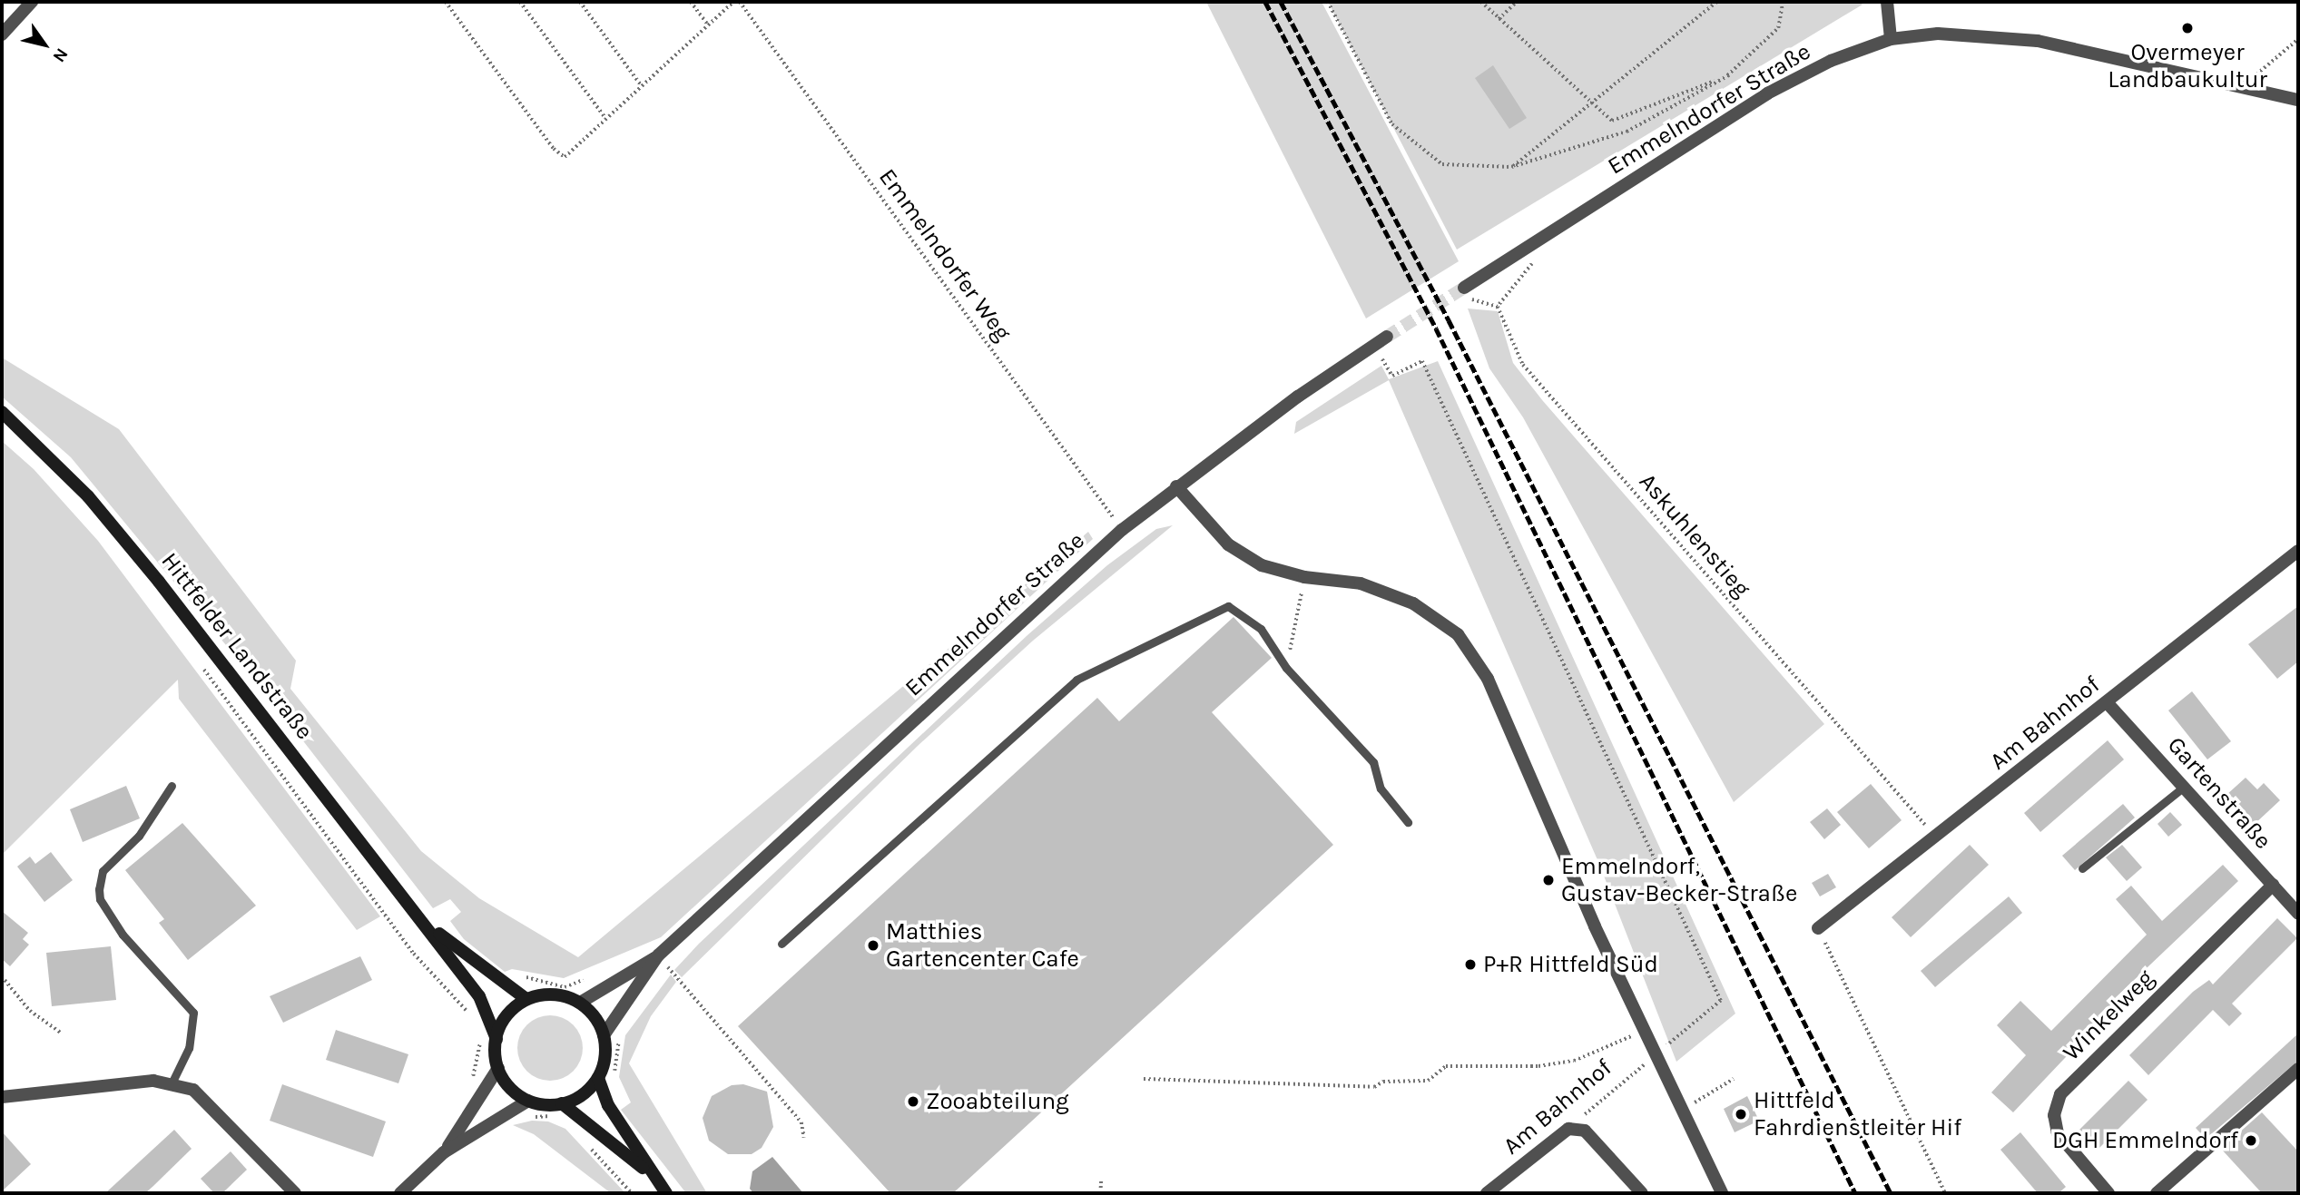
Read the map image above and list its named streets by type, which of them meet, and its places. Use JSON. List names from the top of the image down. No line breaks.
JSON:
{"streets":{"main road":["Hittfelder Landstraße"],"street":["Emmelndorfer Straße","Am Bahnhof","Gartenstraße","Winkelweg"],"path":["Emmelndorfer Weg","Askuhlenstieg"]},"crossings":[["Emmelndorfer Straße","Emmelndorfer Weg"],["Emmelndorfer Straße","Hittfelder Landstraße"],["Askuhlenstieg","Am Bahnhof"],["Am Bahnhof","Gartenstraße"],["Gartenstraße","Winkelweg"]],"places":["Overmeyer Landbaukultur","Emmelndorf, Gustav-Becker-Straße","Matthies Gartencenter Cafe","P+R Hittfeld Süd","Zooabteilung","Hittfeld Fahrdienstleiter Hif","DGH Emmelndorf"],"north":"bottom right"}
